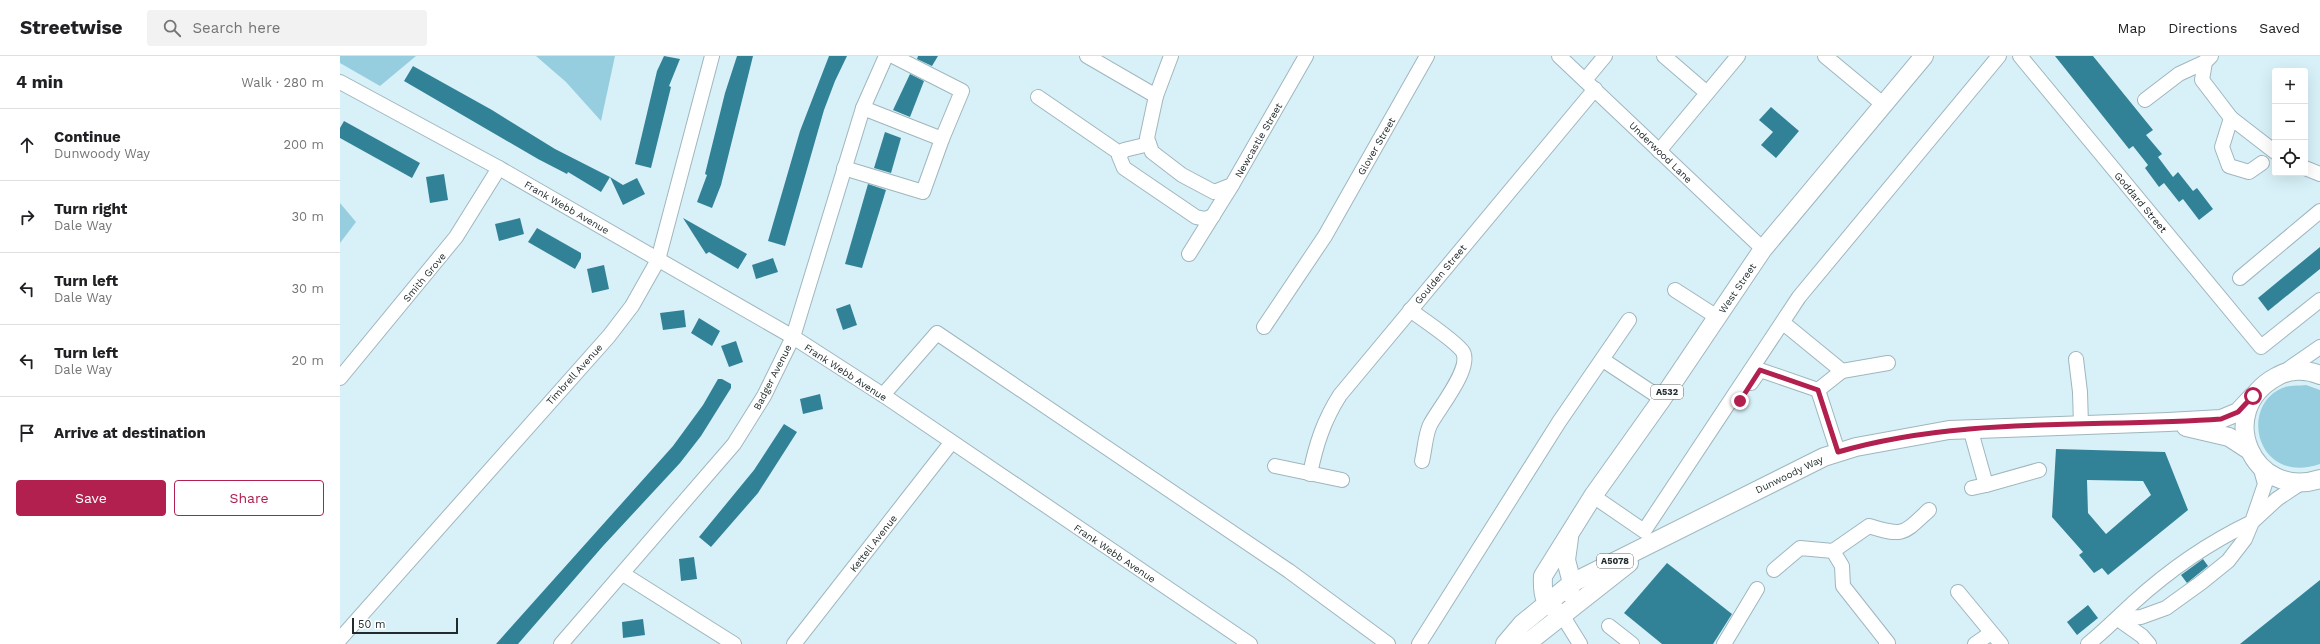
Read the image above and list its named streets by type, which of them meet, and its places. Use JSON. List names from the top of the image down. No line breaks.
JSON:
{"streets":{"main road":["West Street","A532","Dunwoody Way","A5078"],"street":["Newcastle Street","Glover Street","Underwood Lane","Goddard Street","Frank Webb Avenue","Goulden Street","Smith Grove","Timbrell Avenue","Badger Avenue","Kettell Avenue"]},"crossings":[["Underwood Lane","Goulden Street"],["Underwood Lane","West Street"],["Frank Webb Avenue","Smith Grove"],["Frank Webb Avenue","Timbrell Avenue"],["Frank Webb Avenue","Badger Avenue"],["Frank Webb Avenue","Kettell Avenue"],["West Street","Dunwoody Way"]],"scale_bar":"50 m","page":{"header":"Streetwise","search":"Search here","nav":["Map","Directions","Saved"],"heading":["4 min","Walk · 280 m"],"map_buttons":["+","−"],"list":[["Continue","Dunwoody Way","200 m"],["Turn right","Dale Way","30 m"],["Turn left","Dale Way","30 m"],["Turn left","Dale Way","20 m"],"Arrive at destination"],"buttons":["Save","Share"],"scale":"50 m"}}
